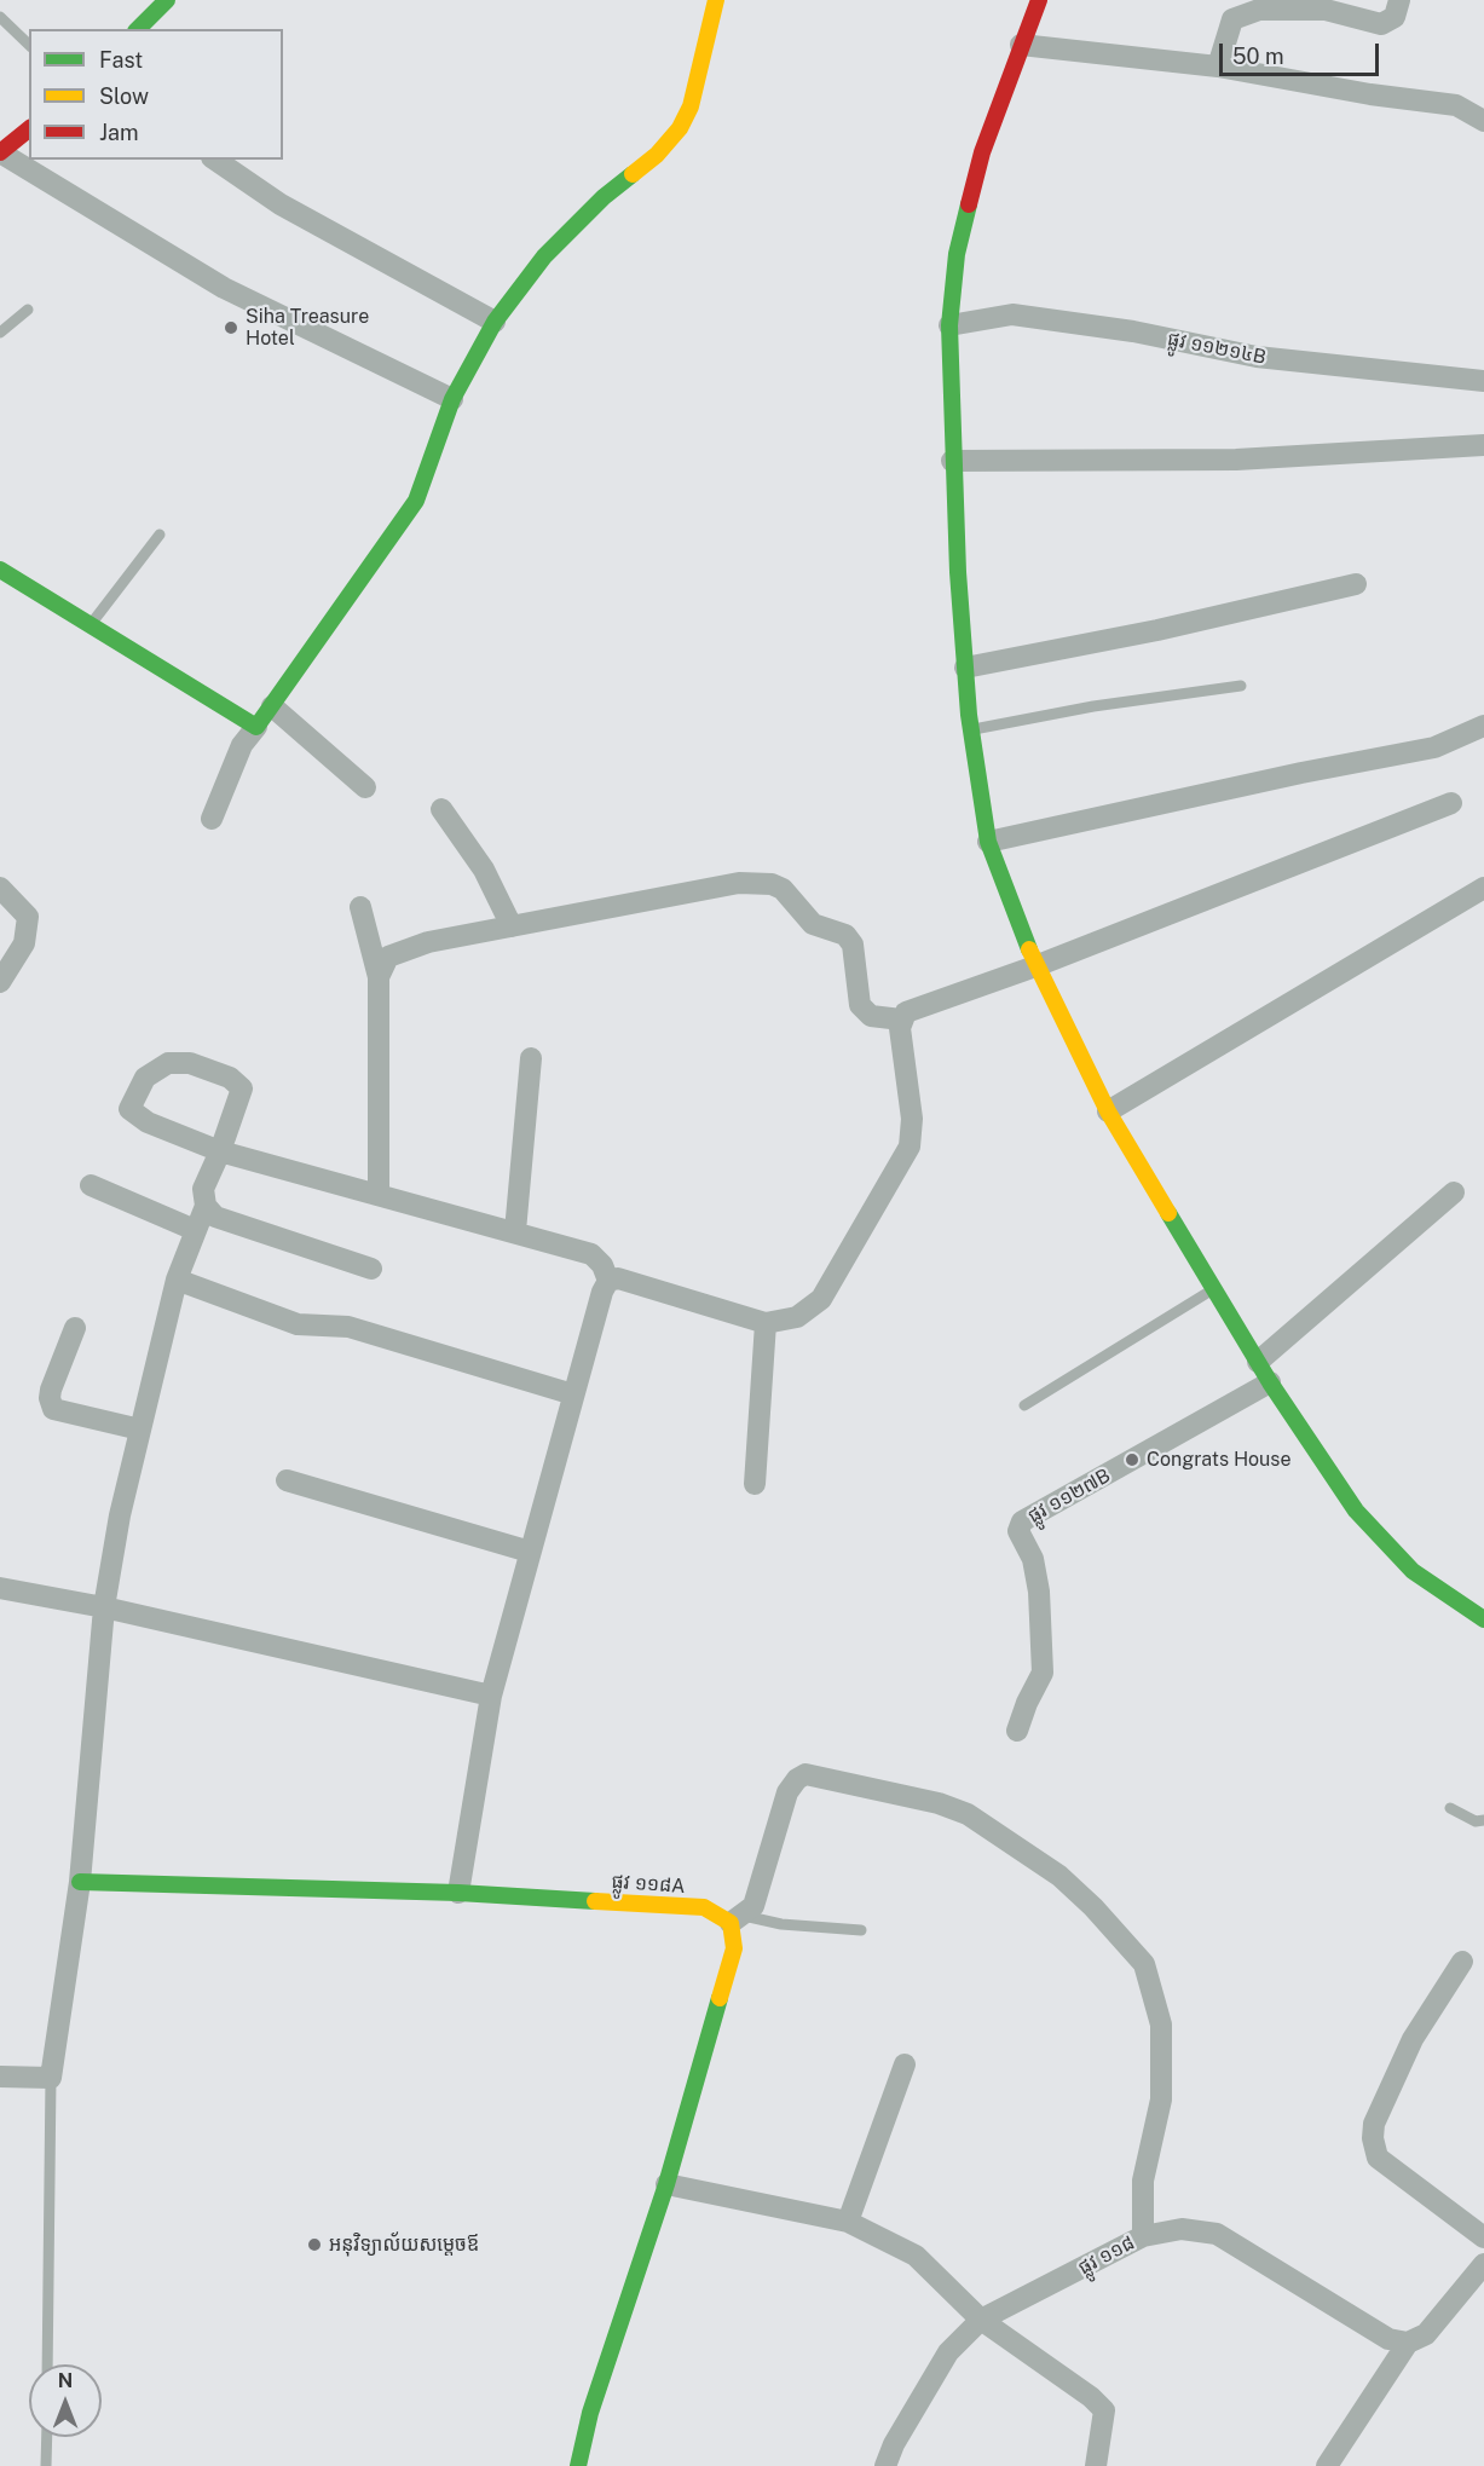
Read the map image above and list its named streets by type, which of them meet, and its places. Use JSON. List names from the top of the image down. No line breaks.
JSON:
{"streets":{"street":["ផ្លូវ ១១២១៤B","ផ្លូវ ១១២៧B","ផ្លូវ ១១៨A","ផ្លូវ ១១៨"]},"places":["Siha Treasure Hotel","Congrats House","អនុវិទ្យាល័យសម្តេចឪ"],"legend":["Fast","Slow","Jam"],"scale_bar":"50 m","north":"top"}
